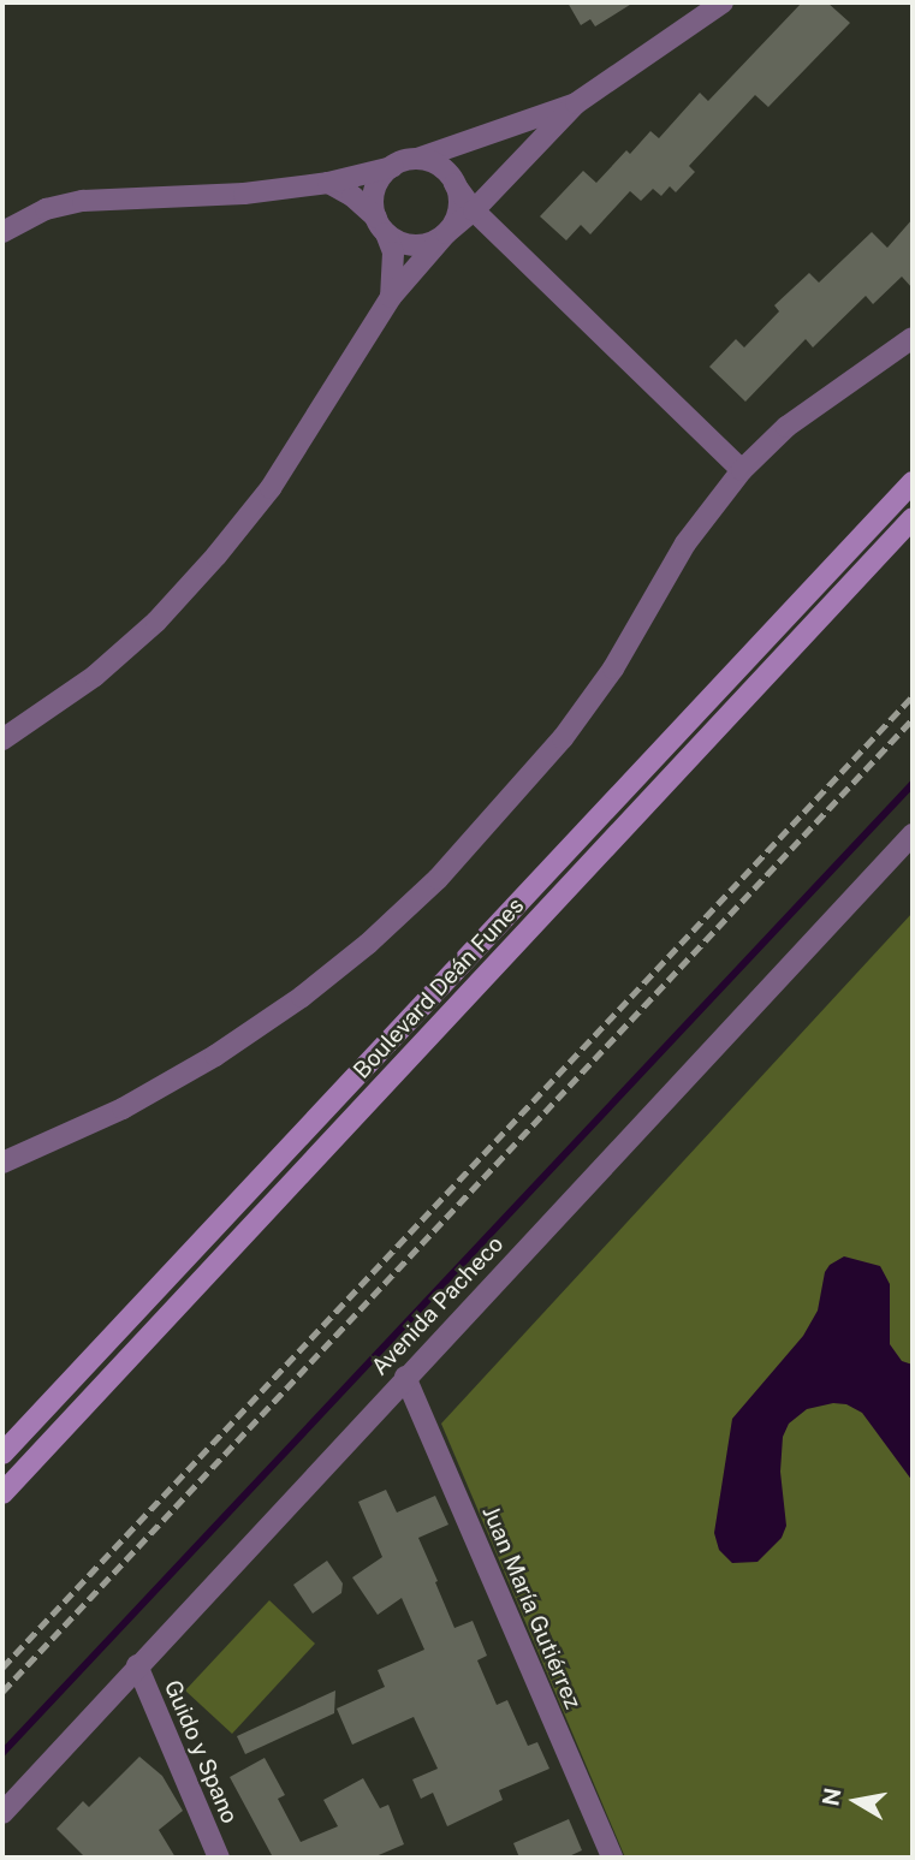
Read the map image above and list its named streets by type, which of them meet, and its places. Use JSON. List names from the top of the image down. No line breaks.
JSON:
{"streets":{"main road":["Boulevard Deán Funes"],"street":["Avenida Pacheco","Juan María Gutiérrez","Guido y Spano"]},"crossings":[["Avenida Pacheco","Juan María Gutiérrez"],["Avenida Pacheco","Guido y Spano"]],"north":"left"}
